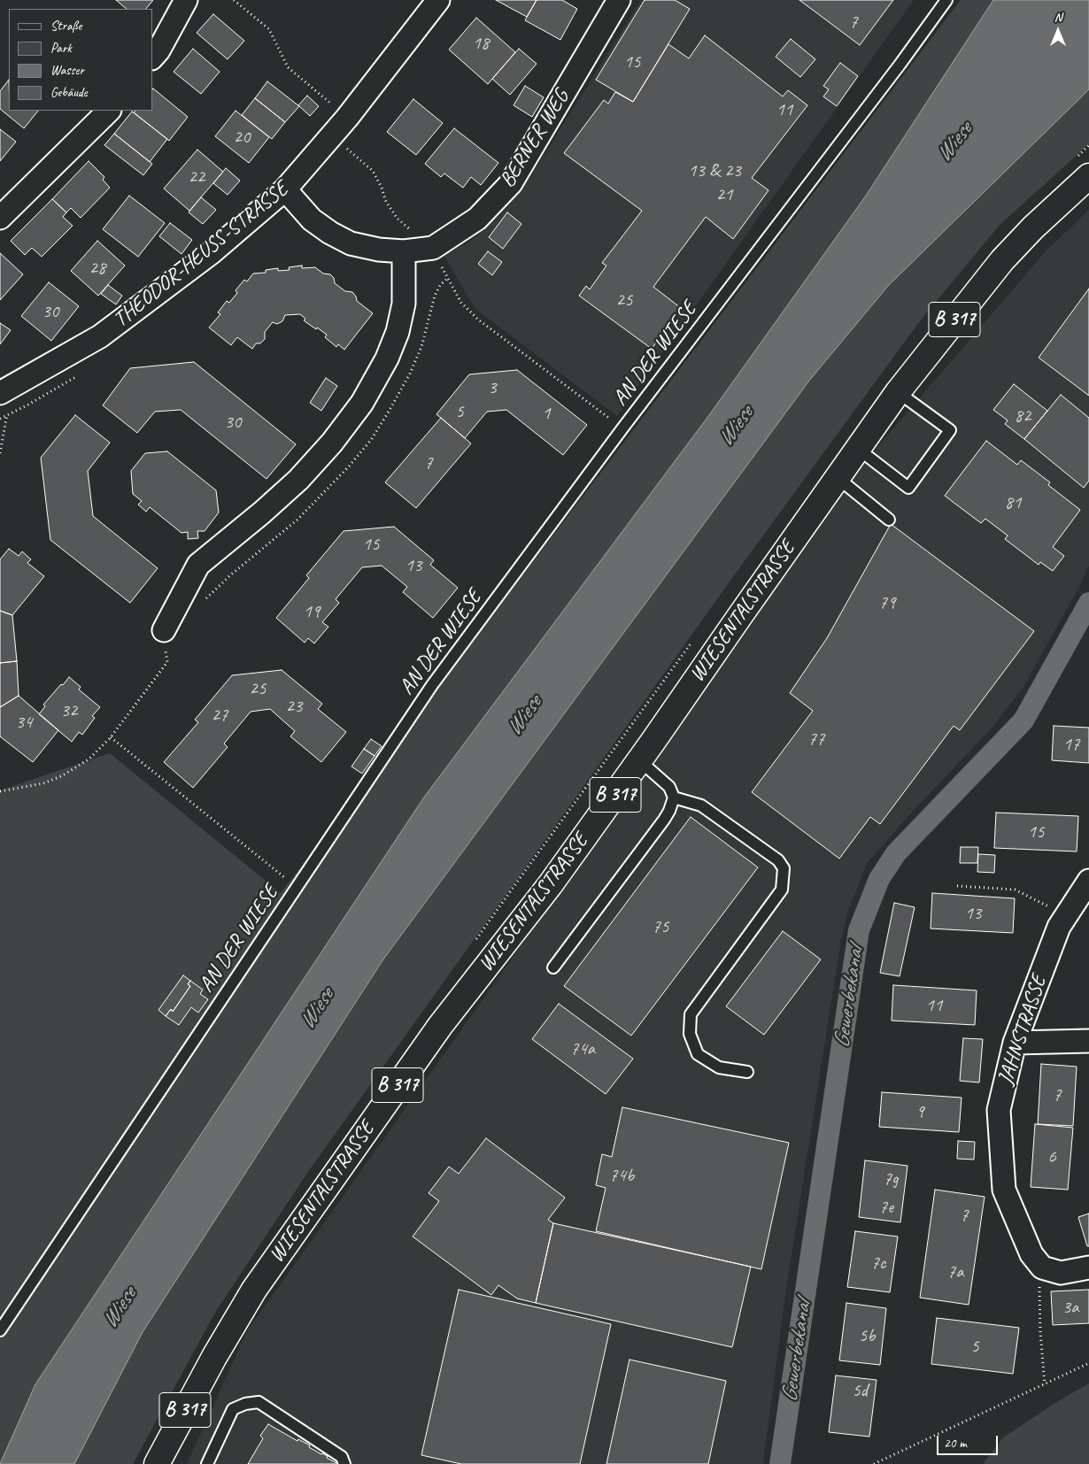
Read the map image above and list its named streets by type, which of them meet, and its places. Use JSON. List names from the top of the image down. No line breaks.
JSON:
{"streets":{"main road":["B 317","WIESENTALSTRASSE"],"street":["BERNER WEG","THEODOR-HEUSS-STRASSE","JAHNSTRASSE"],"lane":["AN DER WIESE"]},"crossings":[["BERNER WEG","THEODOR-HEUSS-STRASSE"]],"water":["Wiese","Gewerbekanal"],"house_numbers":["7","18","15","11","20","13 & 23","22","21","28","25","30","3","5","1","82","30","7","81","15","13","79","19","25","23","32","27","34","77","17","15","13","75","11","74a","7","9","6","74b","7g","7e","7","7c","7a","3a","5b","5","5d"],"legend":["Straße","Park","Wasser","Gebäude"],"scale_bar":"20 m","north":"top"}
